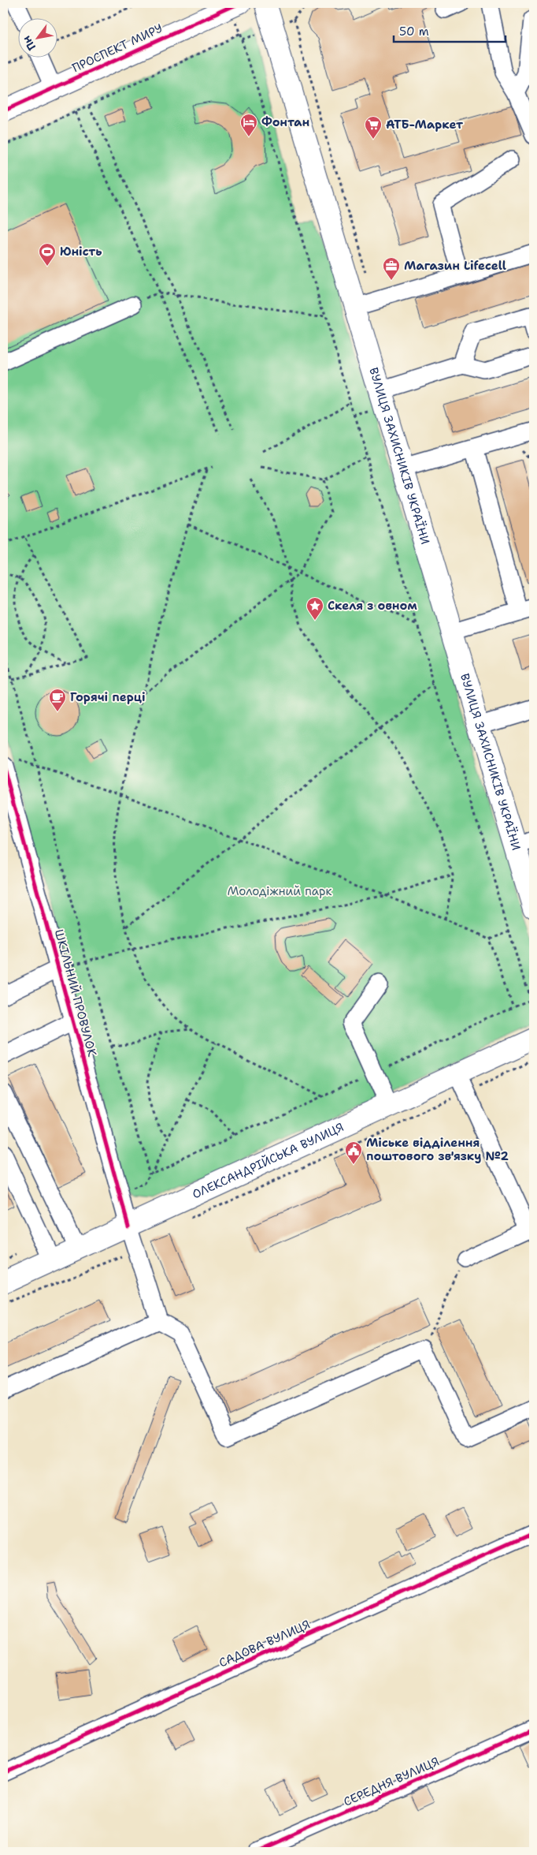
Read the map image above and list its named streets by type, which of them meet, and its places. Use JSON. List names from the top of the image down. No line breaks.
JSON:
{"streets":{"main road":["ПРОСПЕКТ МИРУ","ВУЛИЦЯ ЗАХИСНИКІВ УКРАЇНИ","ОЛЕКСАНДРІЙСЬКА ВУЛИЦЯ"],"street":["ШКІЛЬНИЙ ПРОВУЛОК","САДОВА ВУЛИЦЯ","СЕРЕДНЯ ВУЛИЦЯ"]},"crossings":[["ШКІЛЬНИЙ ПРОВУЛОК","ОЛЕКСАНДРІЙСЬКА ВУЛИЦЯ"]],"parks":["Молодіжний парк"],"places":{"hotel":["Фонтан"],"supermarket":["АТБ-Маркет"],"sports":["Юність"],"office":["Магазин Lifecell"],"place":["Скеля з овном"],"cafe":["Горячі перці"],"public building":["Міське відділення поштового зв'язку №2"]},"scale_bar":"50 m","north":"bottom left"}
